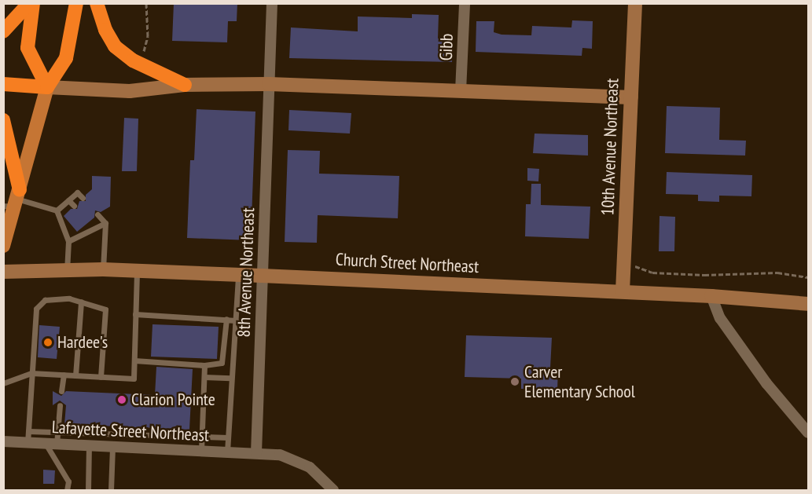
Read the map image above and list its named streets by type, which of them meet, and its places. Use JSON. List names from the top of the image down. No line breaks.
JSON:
{"streets":{"street":["Gibb","10th Avenue Northeast","Church Street Northeast","8th Avenue Northeast","Lafayette Street Northeast"]},"crossings":[["10th Avenue Northeast","Church Street Northeast"],["Church Street Northeast","8th Avenue Northeast"],["8th Avenue Northeast","Lafayette Street Northeast"]],"places":["Hardee's","Carver Elementary School","Clarion Pointe"]}
